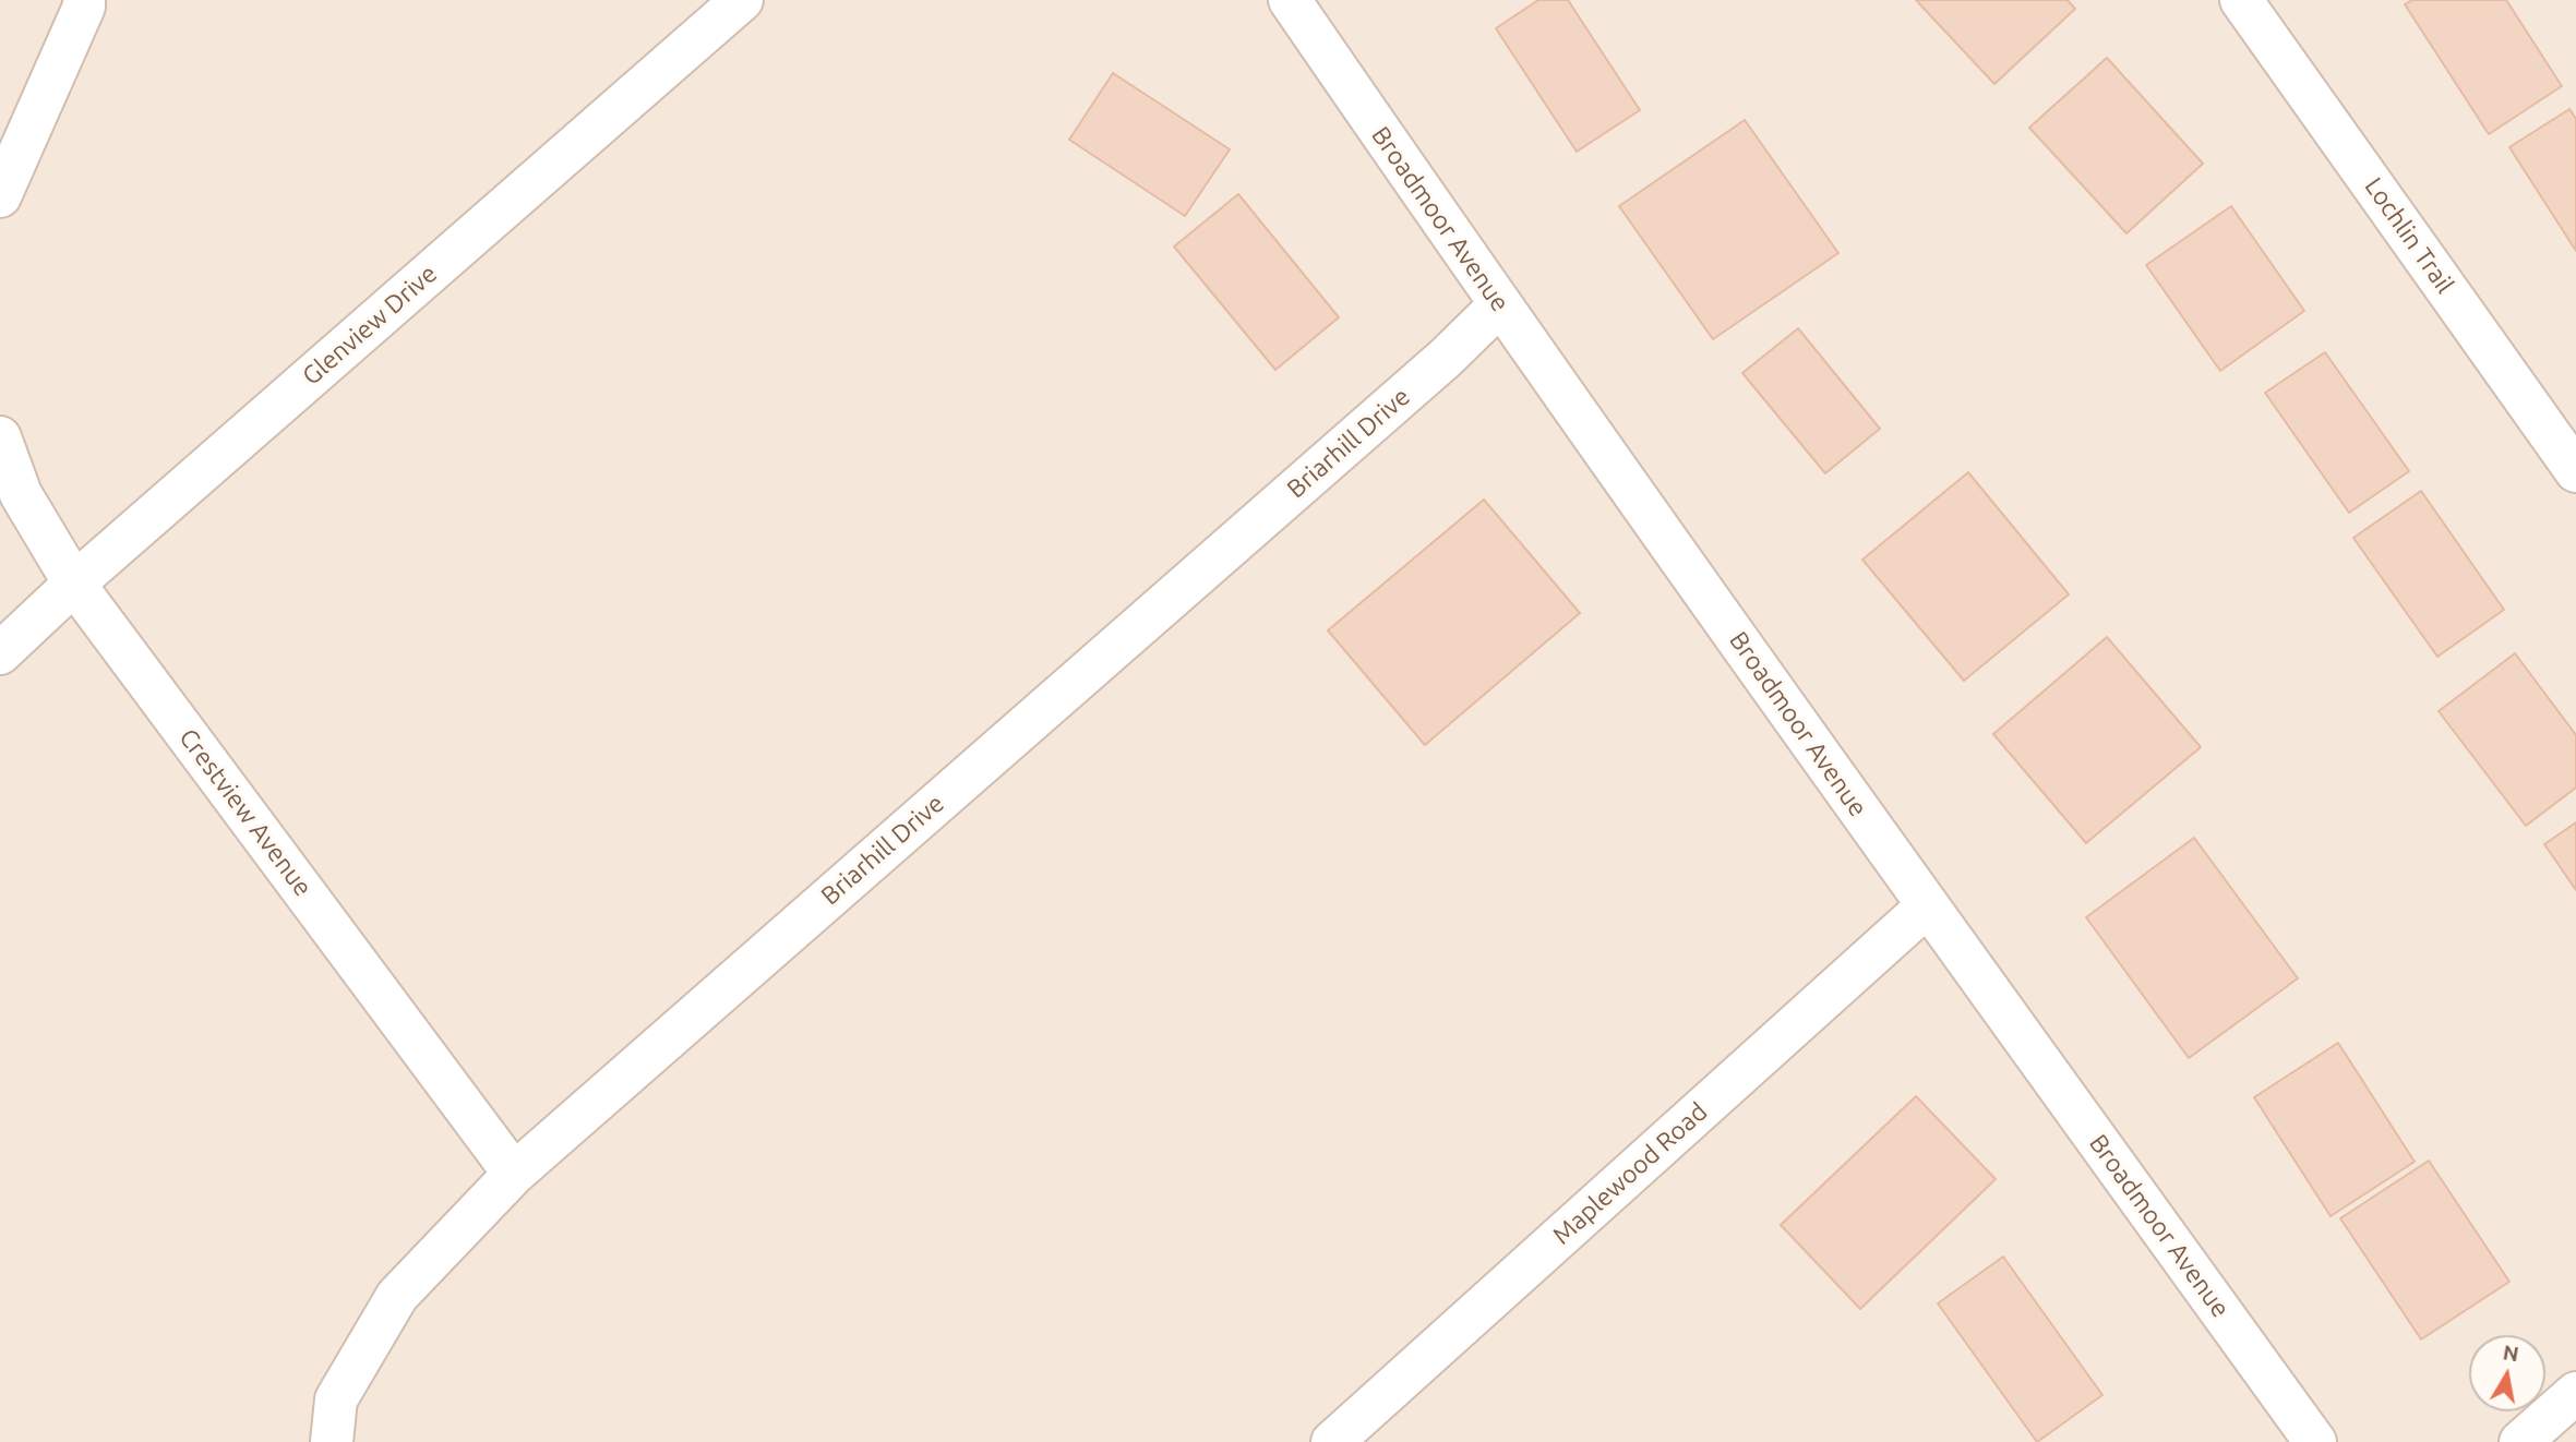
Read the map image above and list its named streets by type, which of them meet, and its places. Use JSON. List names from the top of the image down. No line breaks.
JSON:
{"streets":{"street":["Broadmoor Avenue","Lochlin Trail","Glenview Drive","Briarhill Drive","Crestview Avenue","Maplewood Road"]},"crossings":[["Broadmoor Avenue","Briarhill Drive"],["Broadmoor Avenue","Maplewood Road"],["Glenview Drive","Crestview Avenue"],["Briarhill Drive","Crestview Avenue"]],"north":"top"}
